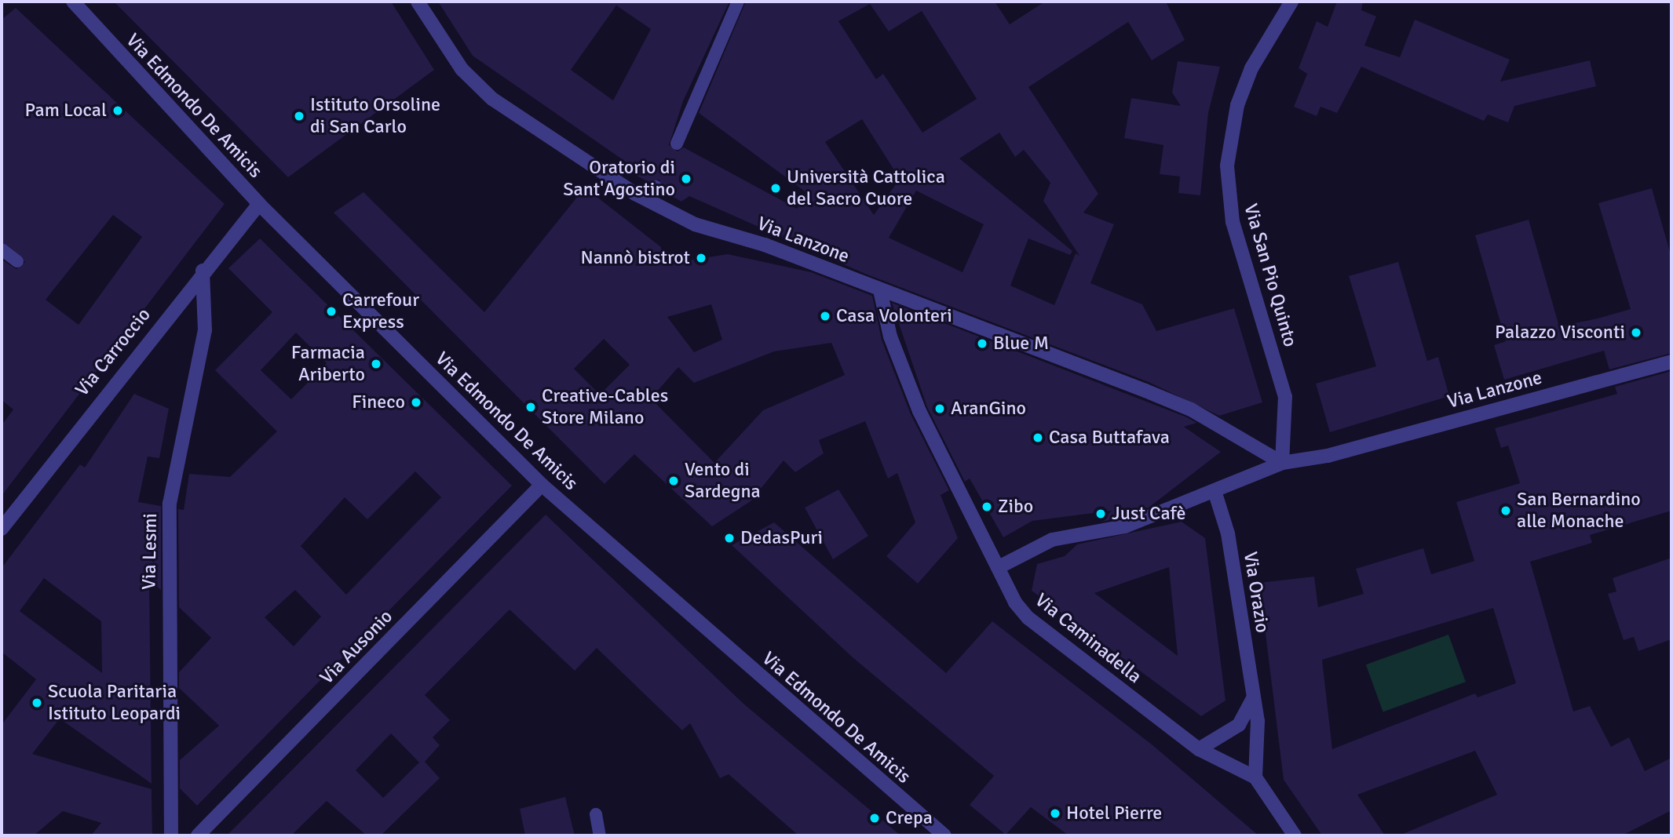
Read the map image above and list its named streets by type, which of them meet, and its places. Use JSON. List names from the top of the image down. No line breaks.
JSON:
{"streets":{"street":["Via Edmondo De Amicis","Via Lanzone","Via San Pio Quinto","Via Carroccio","Via Lesmi","Via Orazio","Via Caminadella","Via Ausonio"]},"crossings":[["Via Edmondo De Amicis","Via Carroccio"],["Via Edmondo De Amicis","Via Ausonio"],["Via Lanzone","Via San Pio Quinto"],["Via Lanzone","Via Orazio"],["Via Lanzone","Via Caminadella"],["Via Carroccio","Via Lesmi"],["Via Orazio","Via Caminadella"]],"places":["Pam Local","Istituto Orsoline di San Carlo","Oratorio di Sant'Agostino","Università Cattolica del Sacro Cuore","Nannò bistrot","Carrefour Express","Casa Volonteri","Palazzo Visconti","Blue M","Farmacia Ariberto","Fineco","Creative-Cables Store Milano","AranGino","Casa Buttafava","Vento di Sardegna","Zibo","San Bernardino alle Monache","Just Cafè","DedasPuri","Scuola Paritaria Istituto Leopardi","Hotel Pierre","Crepa"]}
